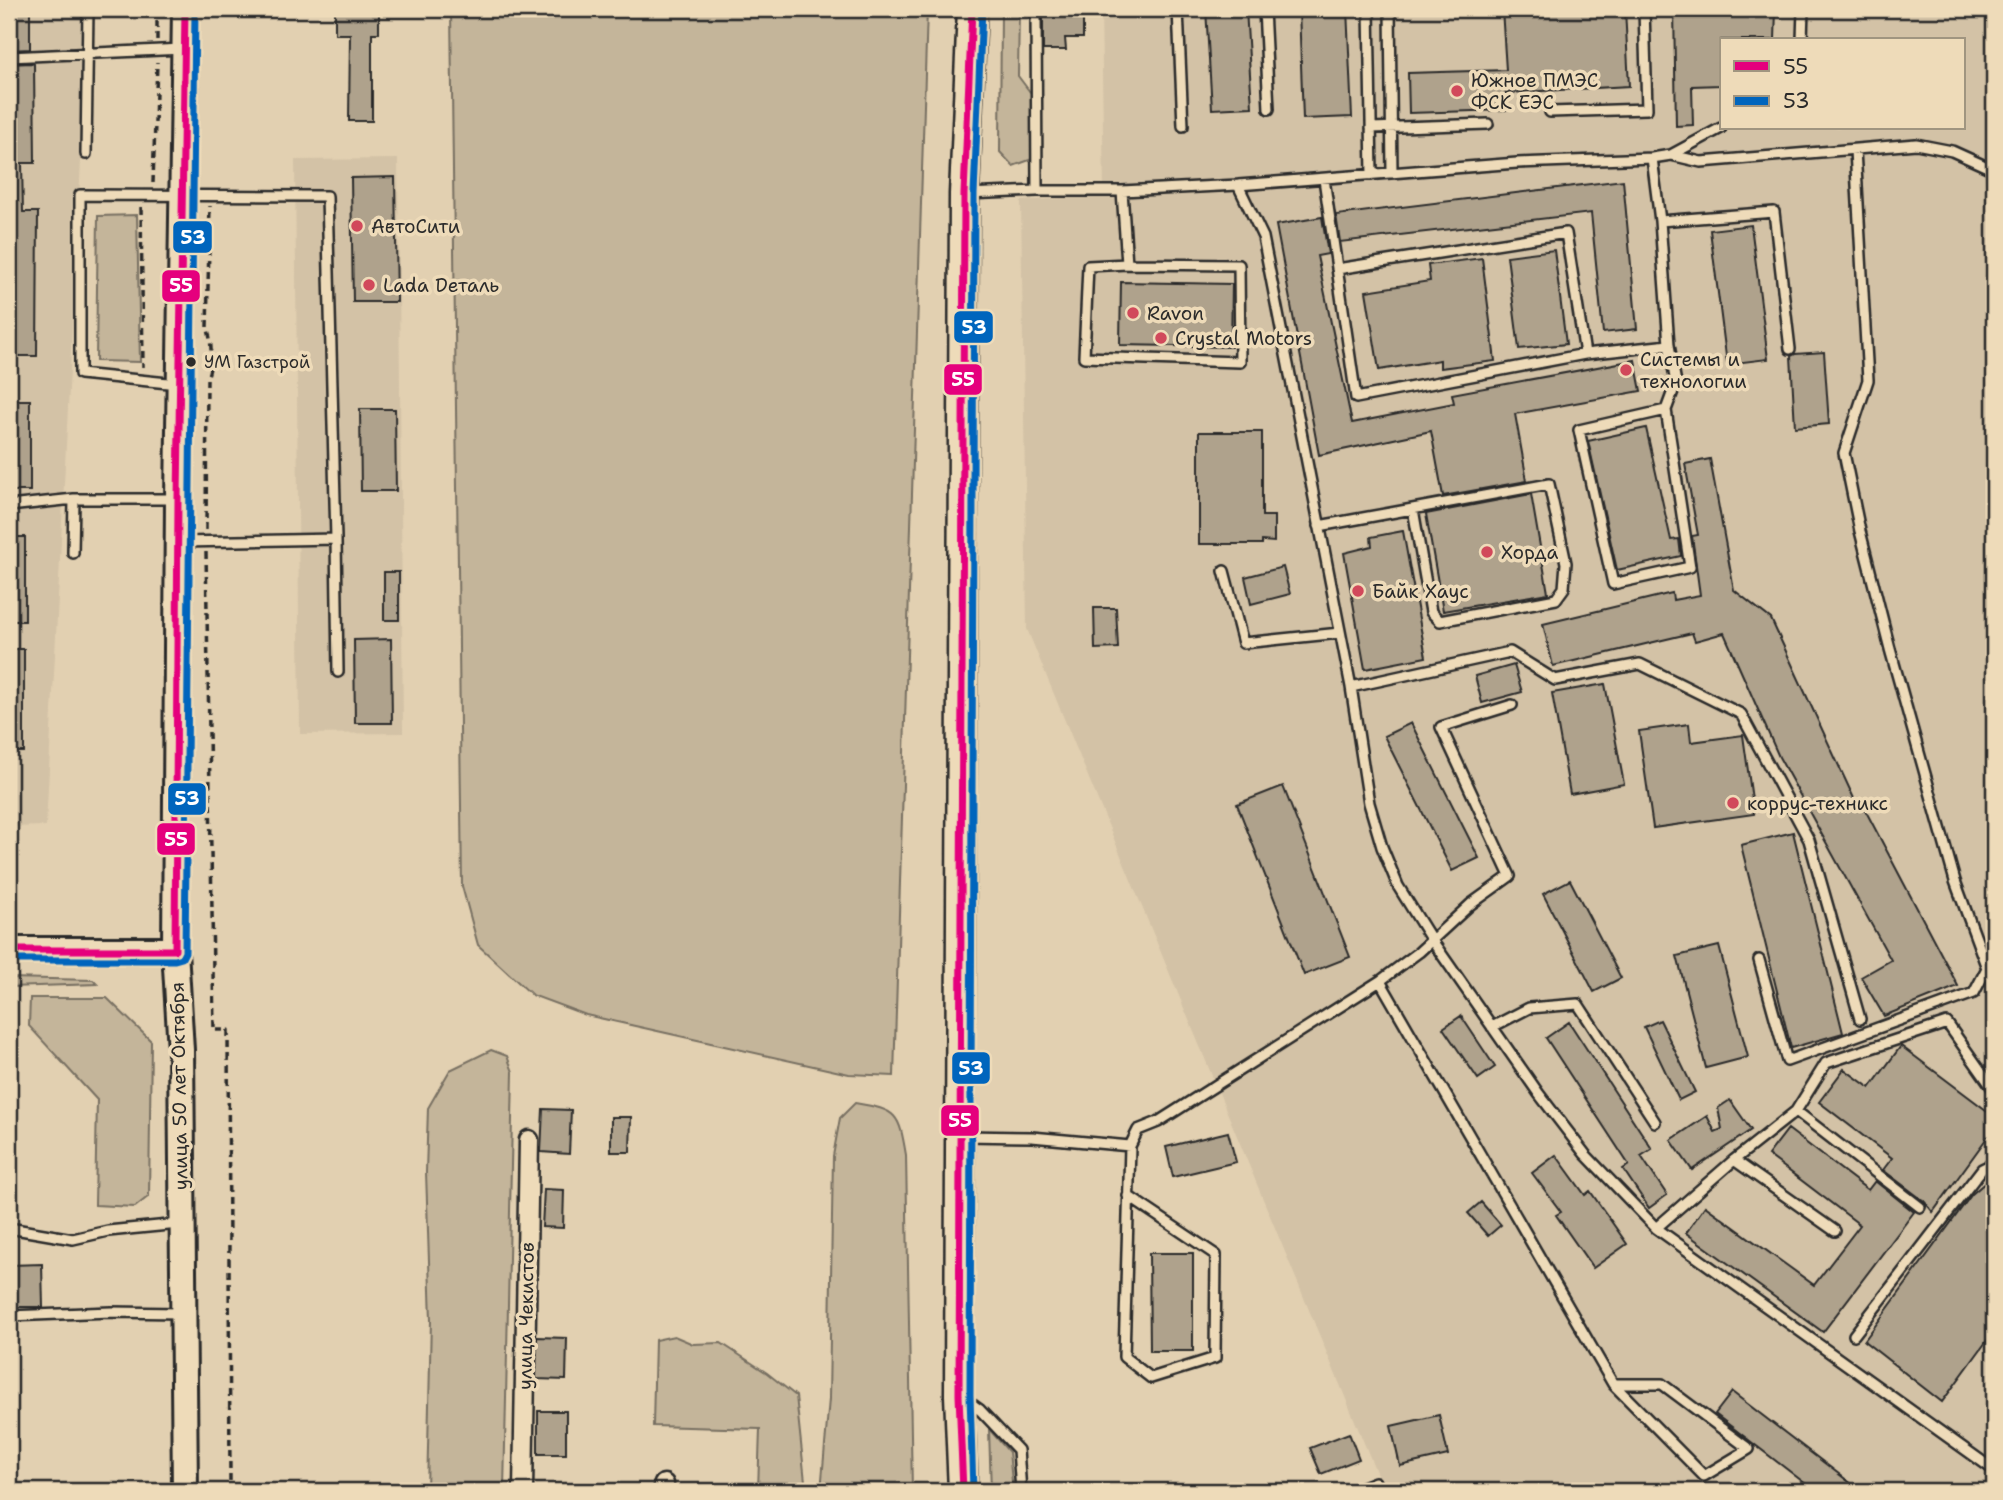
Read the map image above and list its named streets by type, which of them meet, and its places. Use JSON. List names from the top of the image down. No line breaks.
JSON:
{"streets":{"main road":["улица 50 лет Октября"],"street":["улица Чекистов"]},"places":["Южное ПМЭС ФСК ЕЭС","АвтоСити","Lada Dеталь","Ravon","Crystal Motors","УМ Газстрой","Системы и технологии","Хорда","Байк Хаус","коррус-техникс"],"lines":["transit line 55","transit line 53"],"legend":["55","53"]}
